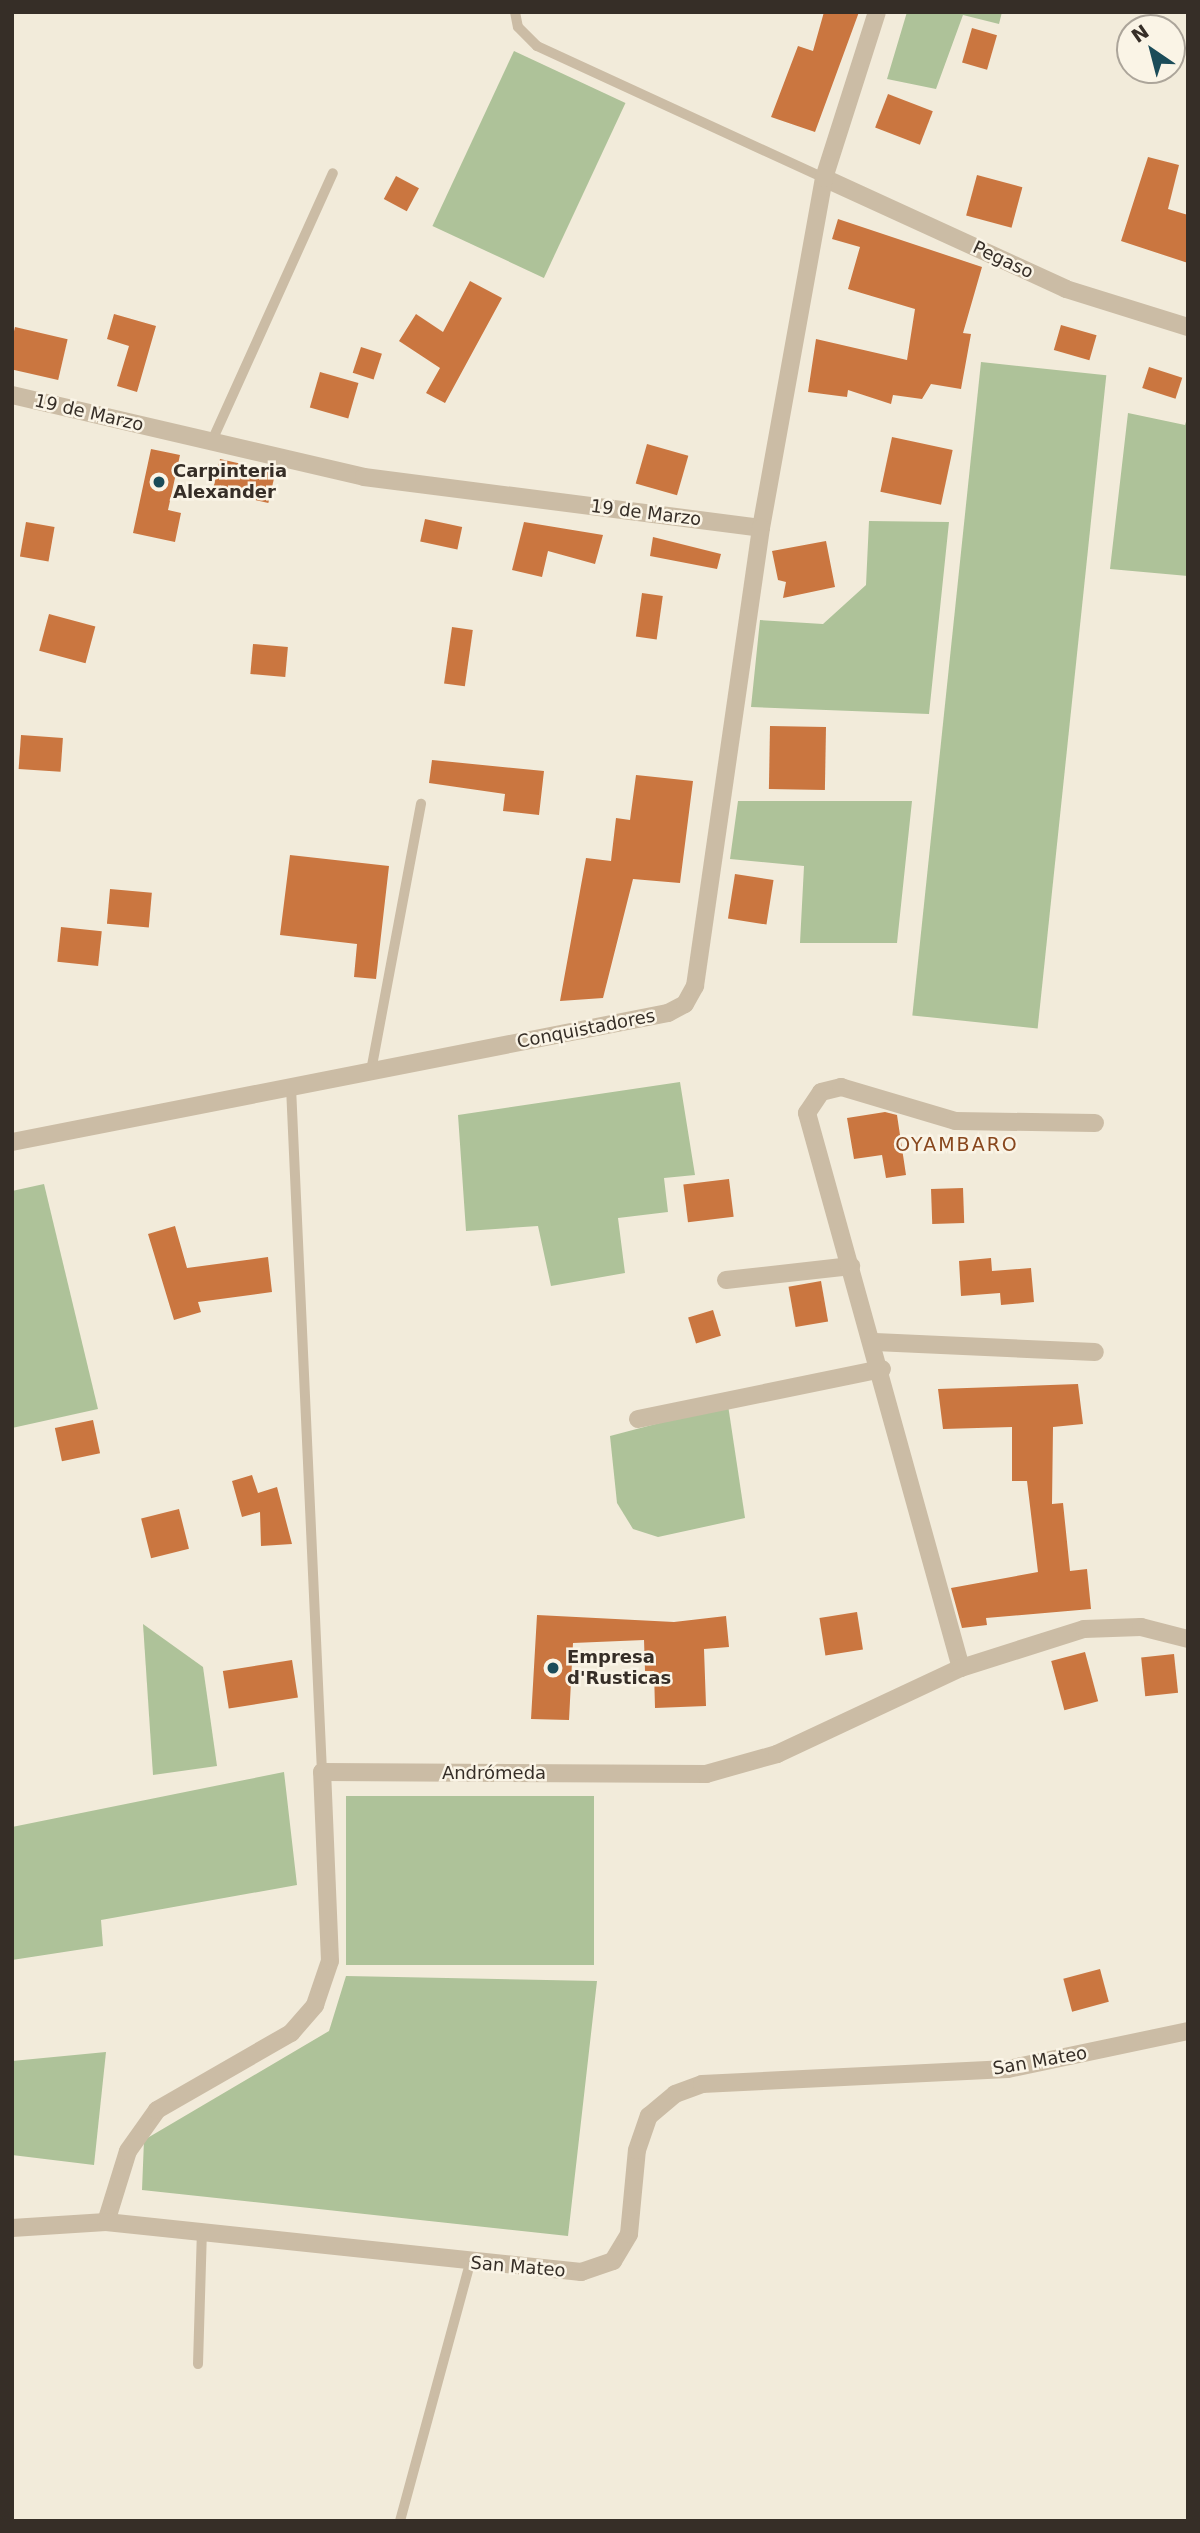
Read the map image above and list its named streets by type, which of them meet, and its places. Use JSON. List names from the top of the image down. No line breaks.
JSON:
{"streets":{"street":["Pegaso","19 de Marzo","Conquistadores","Andrómeda","San Mateo"]},"crossings":[["19 de Marzo","Conquistadores"]],"districts":["OYAMBARO"],"places":["Carpinteria Alexander","Empresa d'Rusticas"],"north":"top left"}
